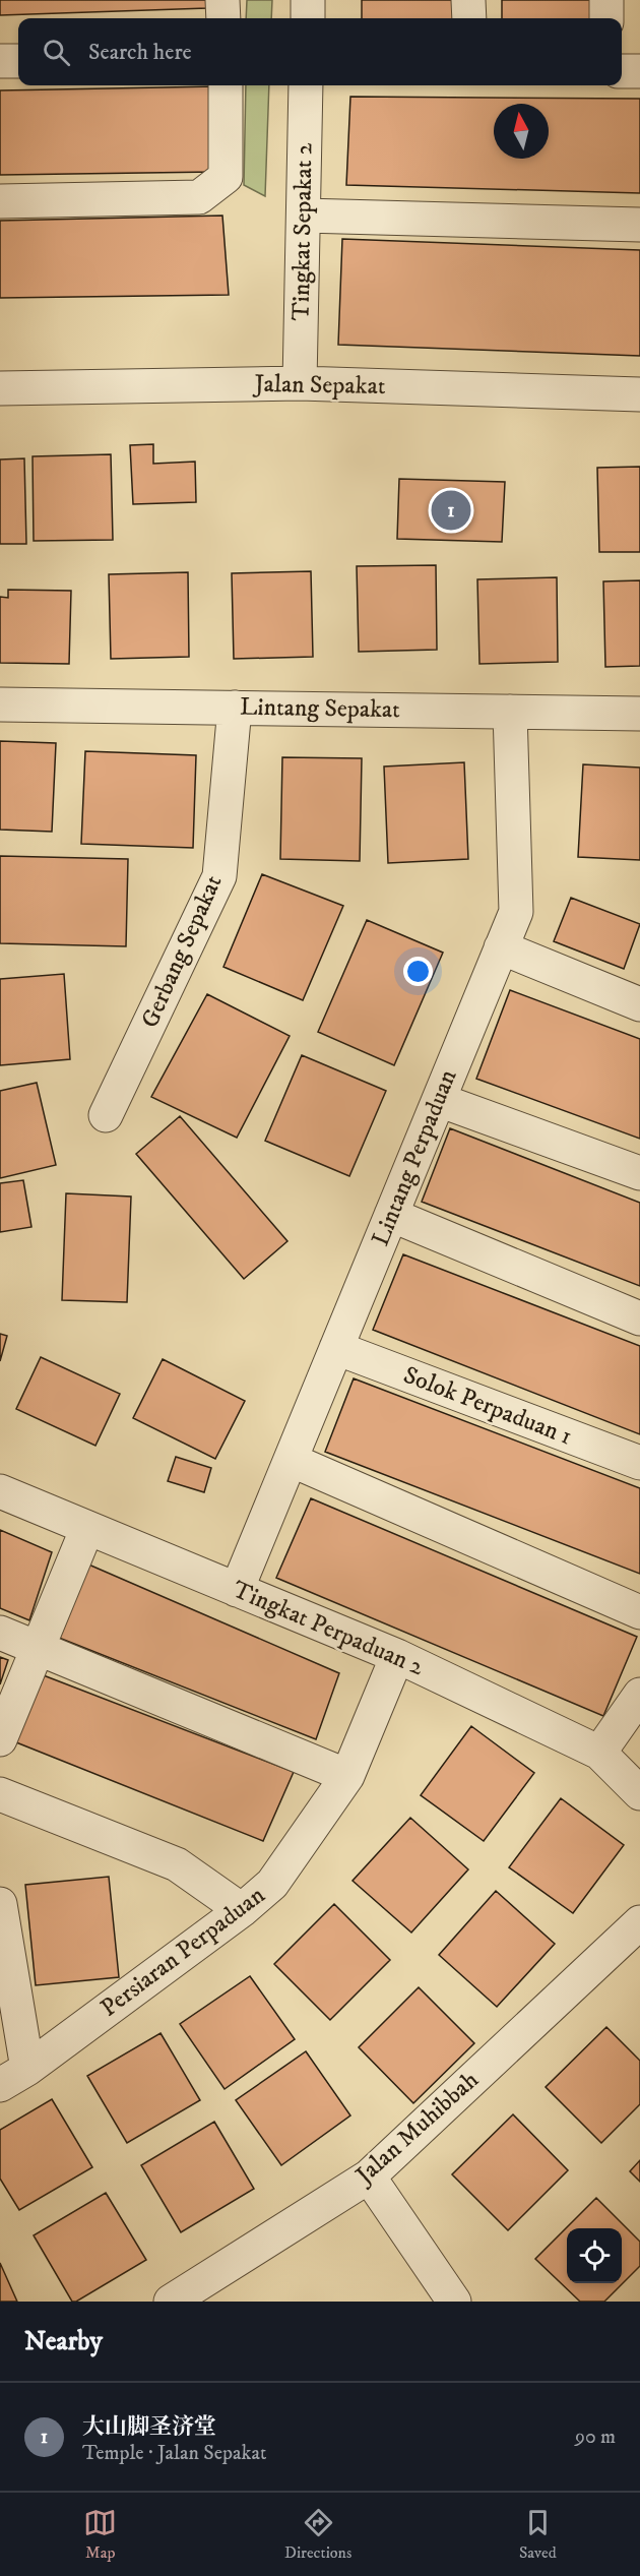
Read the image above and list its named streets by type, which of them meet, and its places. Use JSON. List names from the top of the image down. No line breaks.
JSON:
{"streets":{"street":["Tingkat Sepakat 2","Jalan Sepakat","Lintang Sepakat","Gerbang Sepakat","Lintang Perpaduan","Solok Perpaduan 1","Tingkat Perpaduan 2","Persiaran Perpaduan","Jalan Muhibbah"]},"crossings":[["Tingkat Sepakat 2","Jalan Sepakat"],["Lintang Sepakat","Gerbang Sepakat"],["Lintang Sepakat","Lintang Perpaduan"],["Lintang Perpaduan","Solok Perpaduan 1"],["Lintang Perpaduan","Tingkat Perpaduan 2"],["Tingkat Perpaduan 2","Persiaran Perpaduan"]],"north":"top","page":{"search":"Search here","pins":"1","heading":"Nearby","list":[{"mark":"1","name":"大山脚圣济堂","note":"Temple · Jalan Sepakat","value":"90 m"}],"nav":["Map","Directions","Saved"]}}
